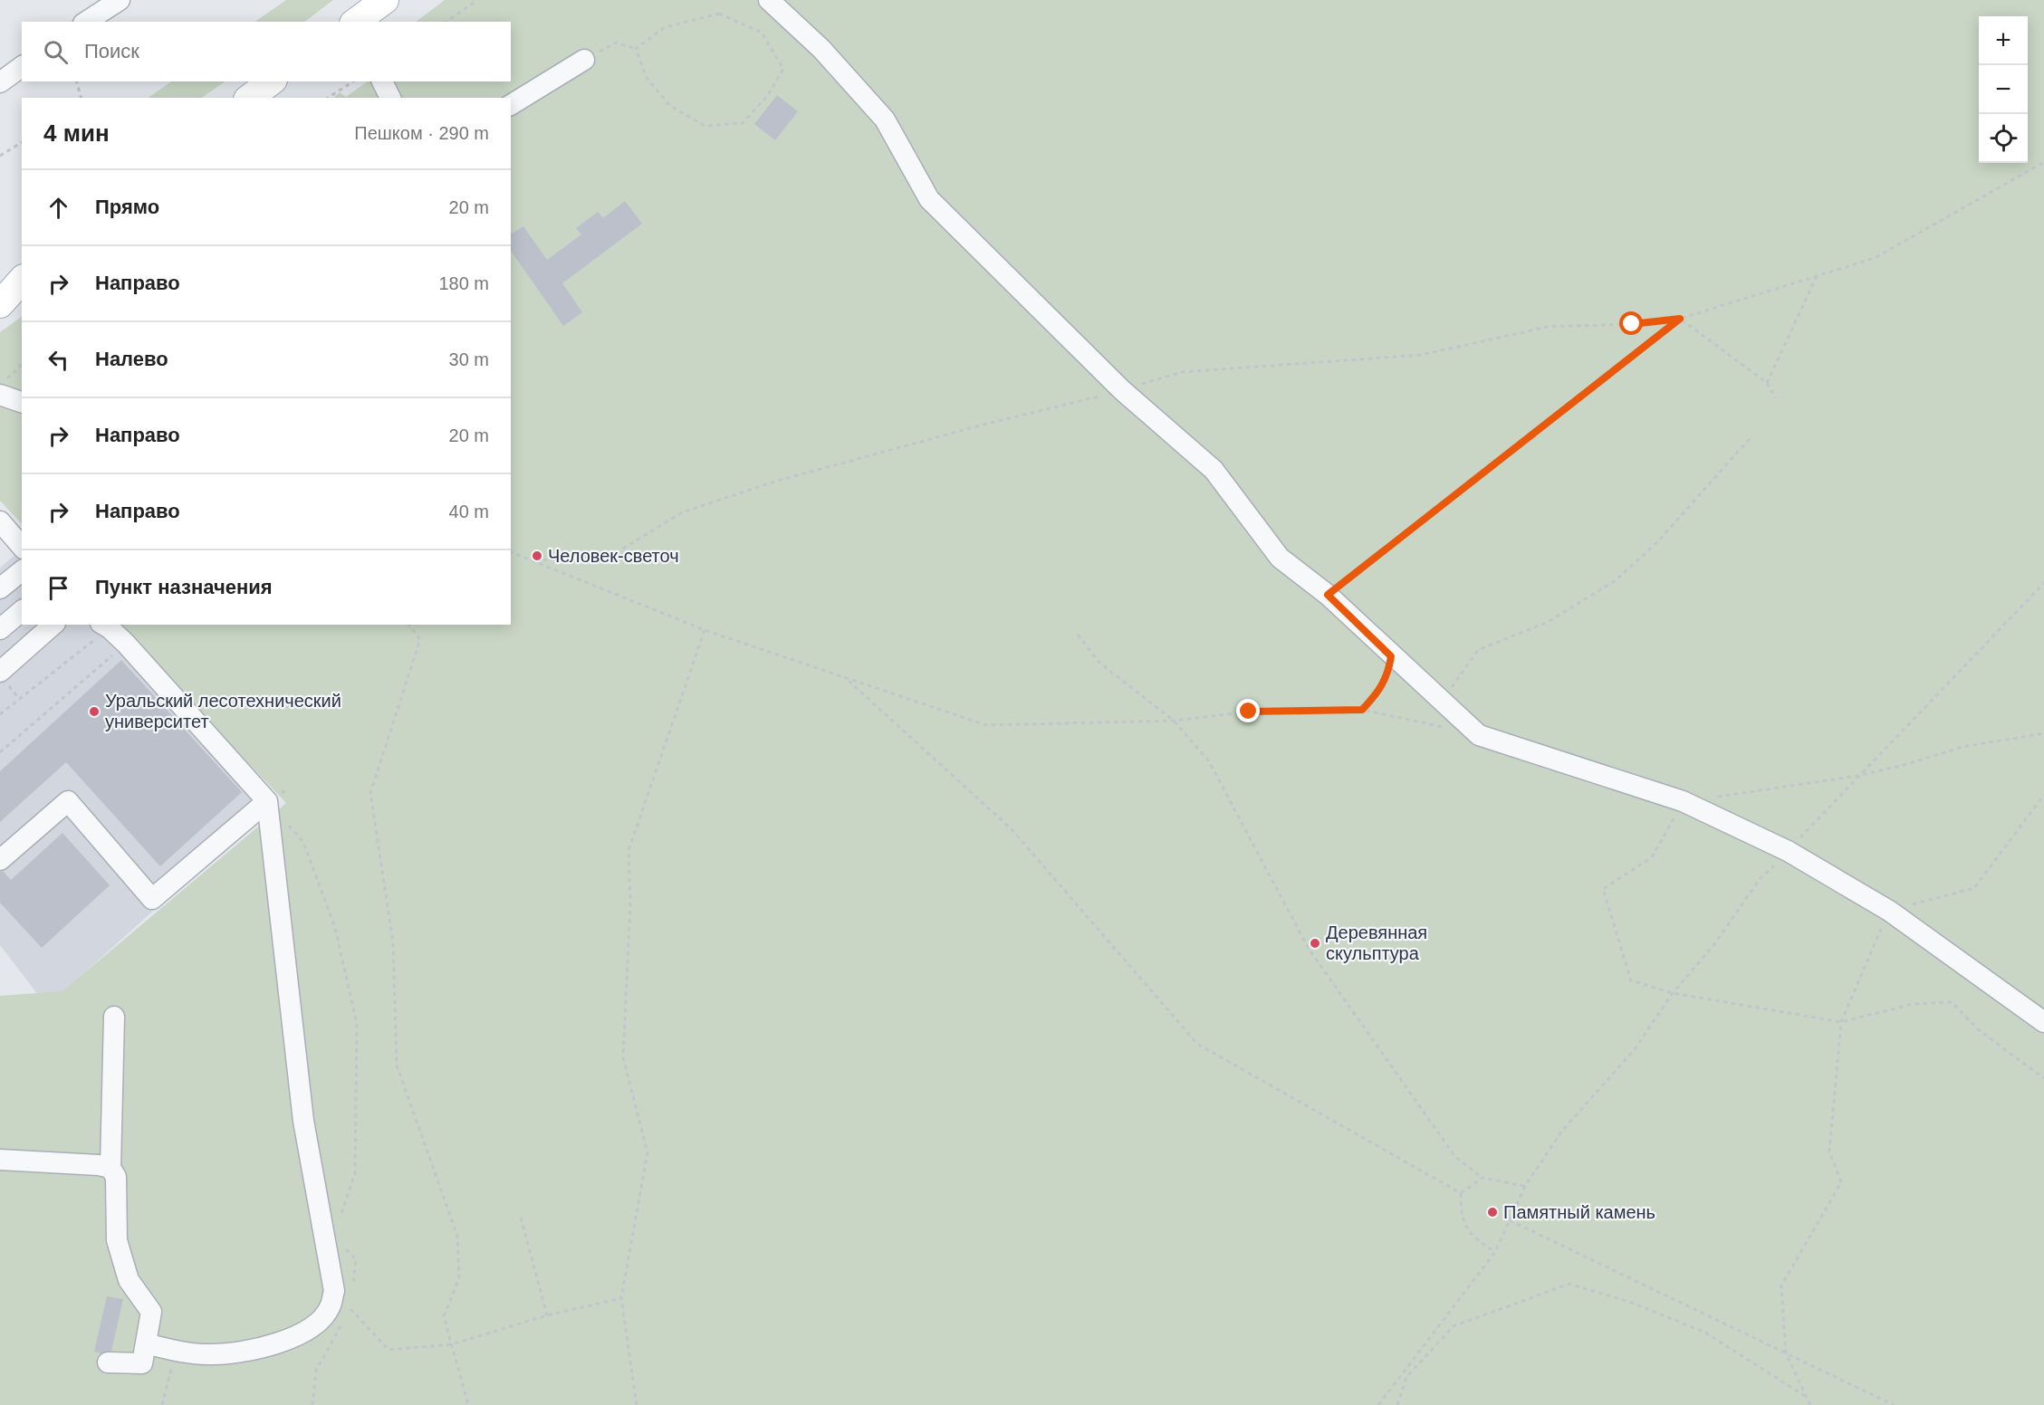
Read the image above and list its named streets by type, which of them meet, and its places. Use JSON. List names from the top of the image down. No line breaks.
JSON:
{"places":["Человек-светоч","Уральский лесотехнический университет","Деревянная скульптура","Памятный камень"],"page":{"map_buttons":["+","−"],"search":"Поиск","heading":["4 мин","Пешком · 290 m"],"list":[["Прямо","20 m"],["Направо","180 m"],["Налево","30 m"],["Направо","20 m"],["Направо","40 m"],"Пункт назначения"]}}
